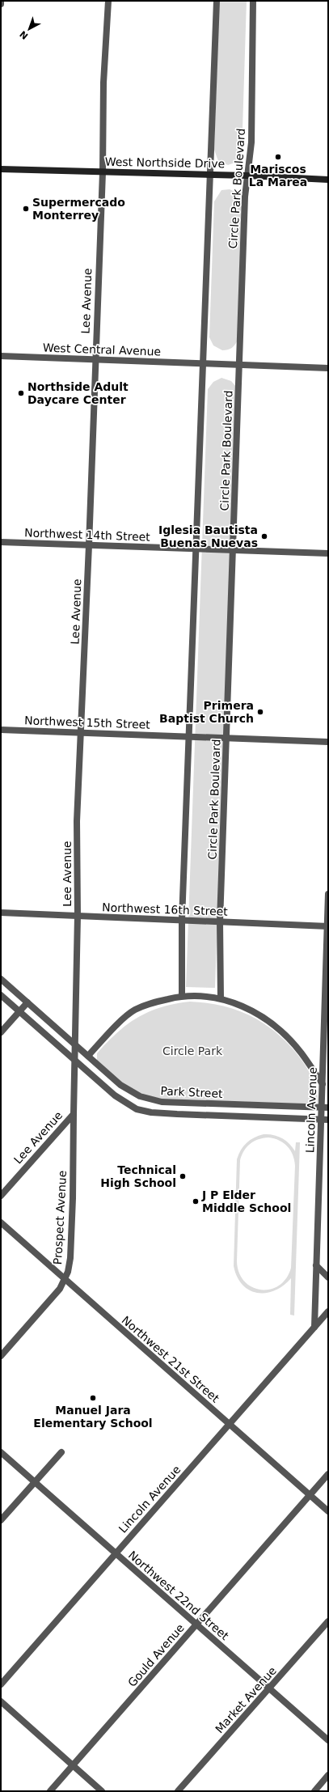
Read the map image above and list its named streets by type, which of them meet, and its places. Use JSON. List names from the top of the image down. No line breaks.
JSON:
{"streets":{"main road":["West Northside Drive"],"street":["Circle Park Boulevard","Lee Avenue","West Central Avenue","Northwest 14th Street","Northwest 15th Street","Northwest 16th Street","Park Street","Lincoln Avenue","Prospect Avenue","Northwest 21st Street","Northwest 22nd Street","Gould Avenue","Market Avenue"]},"crossings":[["West Northside Drive","Circle Park Boulevard"],["West Northside Drive","Lee Avenue"],["Circle Park Boulevard","West Central Avenue"],["Circle Park Boulevard","Northwest 14th Street"],["Circle Park Boulevard","Northwest 15th Street"],["Circle Park Boulevard","Northwest 16th Street"],["Lee Avenue","West Central Avenue"],["Lee Avenue","Northwest 14th Street"],["Lee Avenue","Northwest 15th Street"],["Lee Avenue","Northwest 16th Street"],["Lee Avenue","Park Street"],["Lee Avenue","Prospect Avenue"],["Northwest 16th Street","Lincoln Avenue"],["Park Street","Lincoln Avenue"],["Lincoln Avenue","Northwest 21st Street"],["Lincoln Avenue","Northwest 22nd Street"],["Prospect Avenue","Northwest 21st Street"],["Northwest 21st Street","Gould Avenue"],["Northwest 22nd Street","Gould Avenue"],["Northwest 22nd Street","Market Avenue"]],"parks":["Circle Park"],"places":["Mariscos La Marea","Supermercado Monterrey","Northside Adult Daycare Center","Iglesia Bautista Buenas Nuevas","Primera Baptist Church","Technical High School","J P Elder Middle School","Manuel Jara Elementary School"],"north":"bottom left"}
